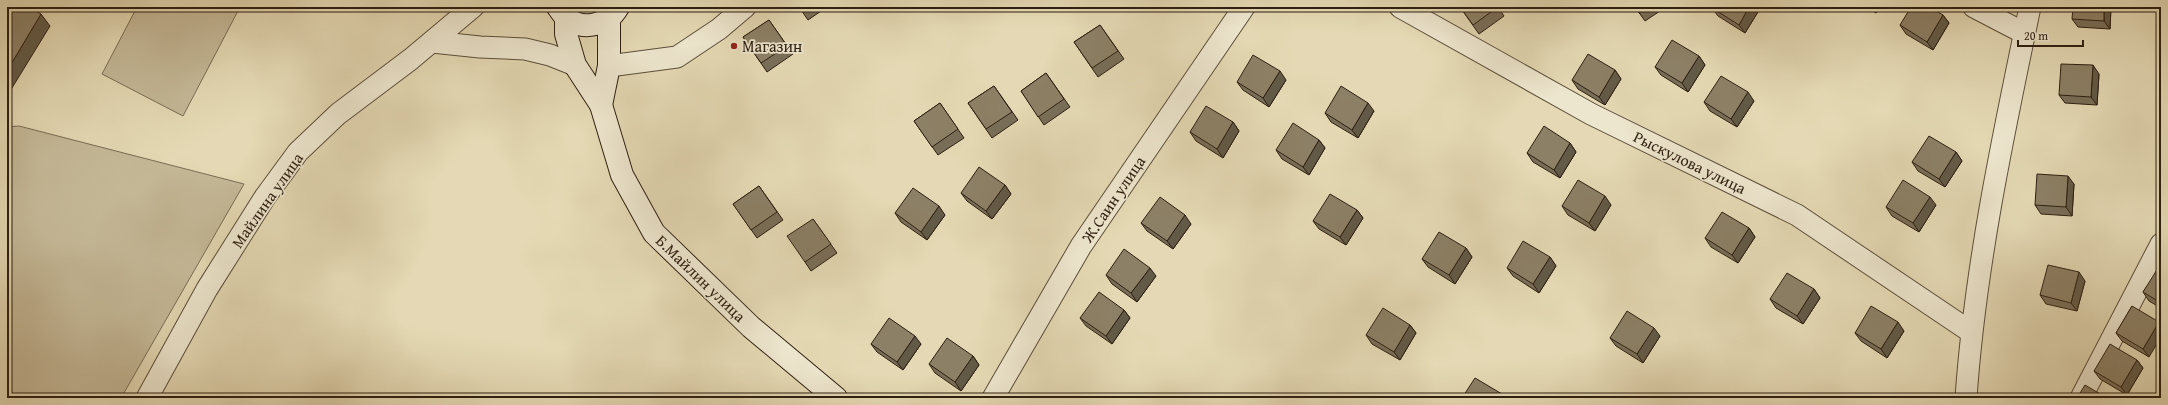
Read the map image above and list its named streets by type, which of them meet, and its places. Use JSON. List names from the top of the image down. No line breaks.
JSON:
{"streets":{"street":["Рыскулова улица","Ж.Саин улица","Майлина улица","Б.Майлин улица"]},"places":["Магазин"],"scale_bar":"20 m"}
